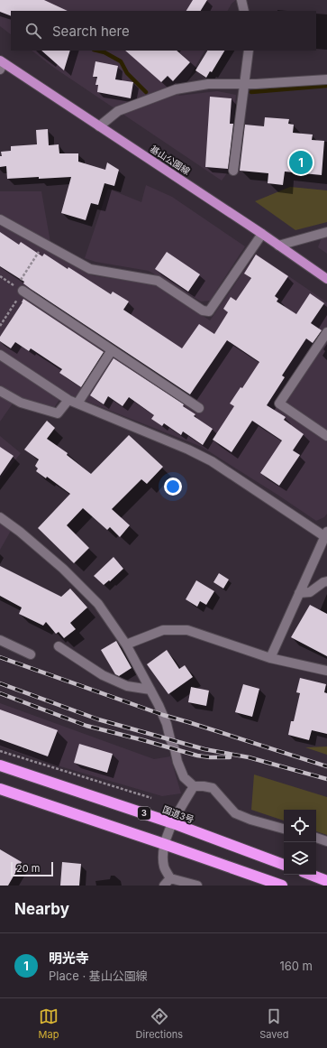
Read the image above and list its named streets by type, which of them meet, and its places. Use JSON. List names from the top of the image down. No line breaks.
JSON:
{"streets":{"highway":["3","国道3号"],"main road":["基山公園線"]},"scale_bar":"20 m","page":{"search":"Search here","pins":"1","scale":"20 m","heading":"Nearby","list":[{"mark":"1","name":"明光寺","note":"Place · 基山公園線","value":"160 m"}],"nav":["Map","Directions","Saved"]}}
